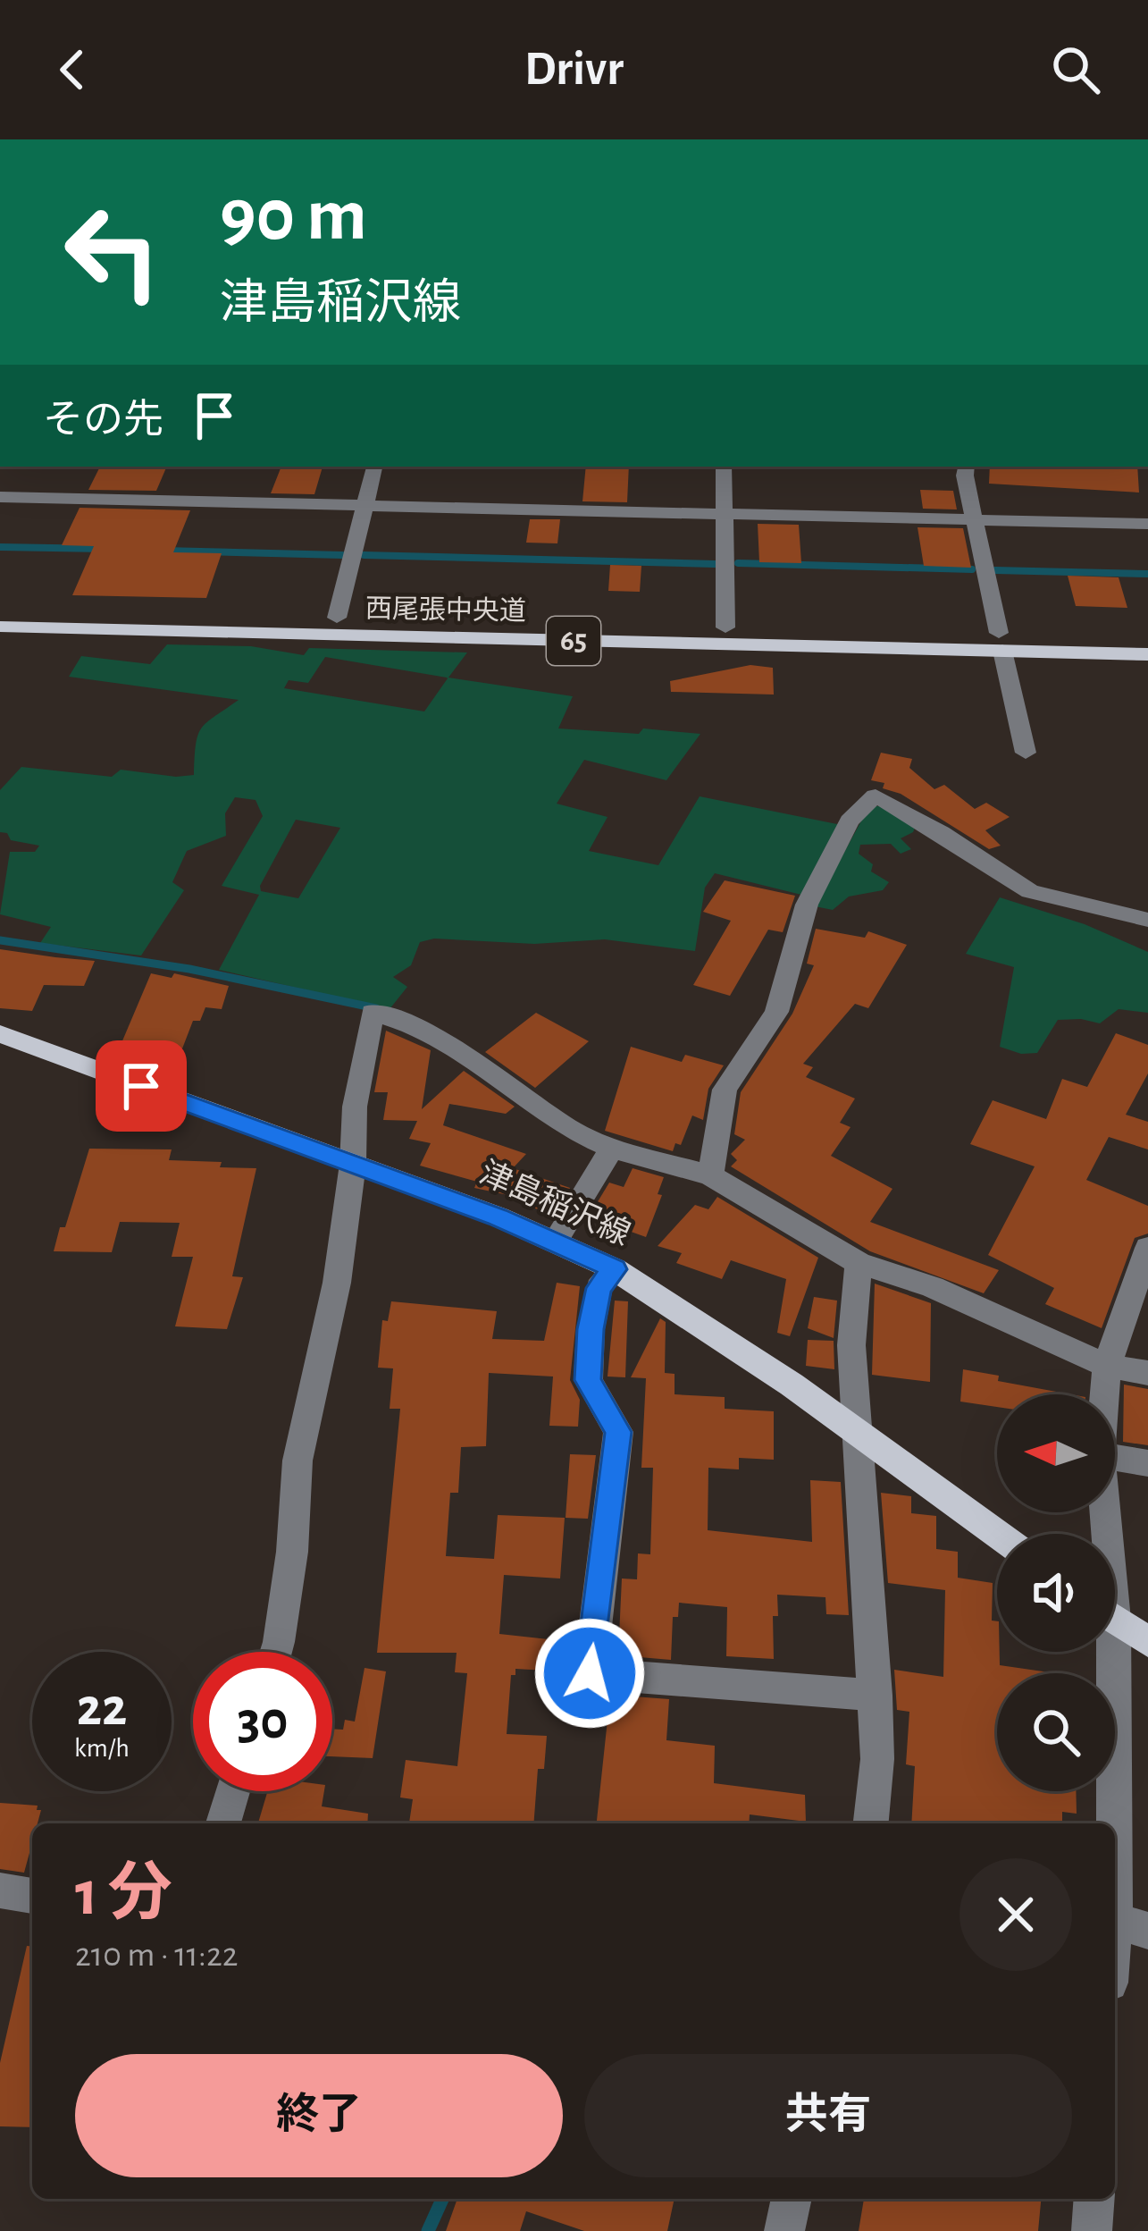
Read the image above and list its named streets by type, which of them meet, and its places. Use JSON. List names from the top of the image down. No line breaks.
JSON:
{"streets":{"main road":["西尾張中央道","65","津島稲沢線"]},"north":"left","page":{"header":"Drivr","turn":["90 m","津島稲沢線"],"then":"その先","speed":"22 km/h","limit":"30","heading":["1 分","210 m · 11:22"],"buttons":["終了","共有"]}}
